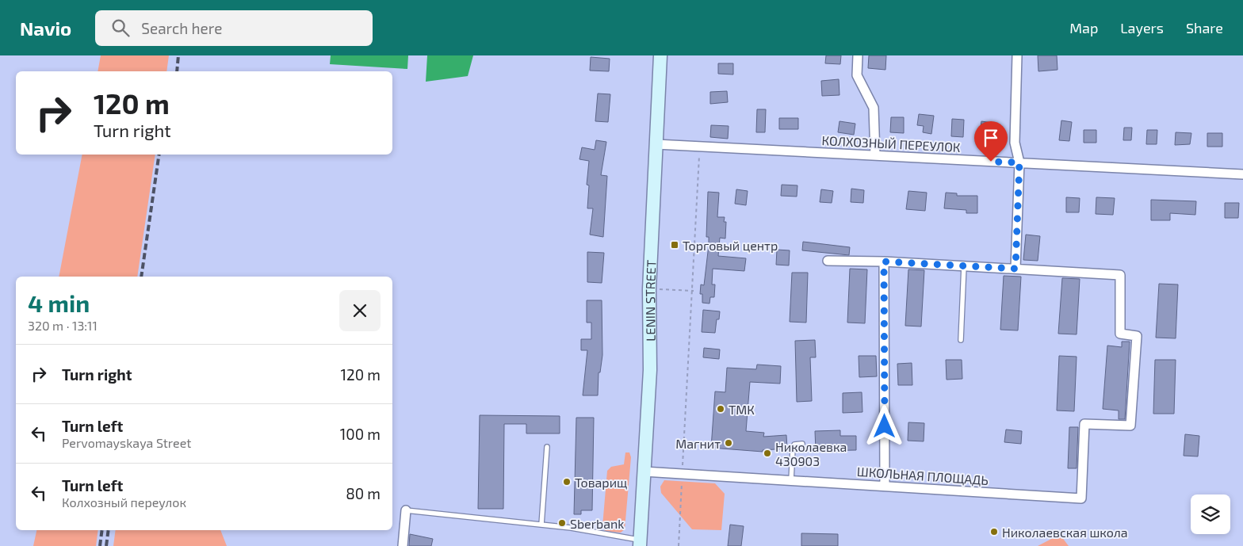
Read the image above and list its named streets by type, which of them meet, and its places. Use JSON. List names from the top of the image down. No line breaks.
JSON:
{"streets":{"main road":["LENIN STREET"],"street":["КОЛХОЗНЫЙ ПЕРЕУЛОК","ШКОЛЬНАЯ ПЛОЩАДЬ"]},"crossings":[["КОЛХОЗНЫЙ ПЕРЕУЛОК","LENIN STREET"],["LENIN STREET","ШКОЛЬНАЯ ПЛОЩАДЬ"]],"places":{"transit":["Торговый центр"],"other":["ТМК","Магнит","Николаевка 430903","Товарищ","Sberbank","Николаевская школа"]},"page":{"header":"Navio","search":"Search here","nav":["Map","Layers","Share"],"turn":["120 m","Turn right"],"heading":["4 min","320 m · 13:11"],"list":[{"name":"Turn right","value":"120 m"},{"name":"Turn left","note":"Pervomayskaya Street","value":"100 m"},{"name":"Turn left","note":"Колхозный переулок","value":"80 m"}]}}
